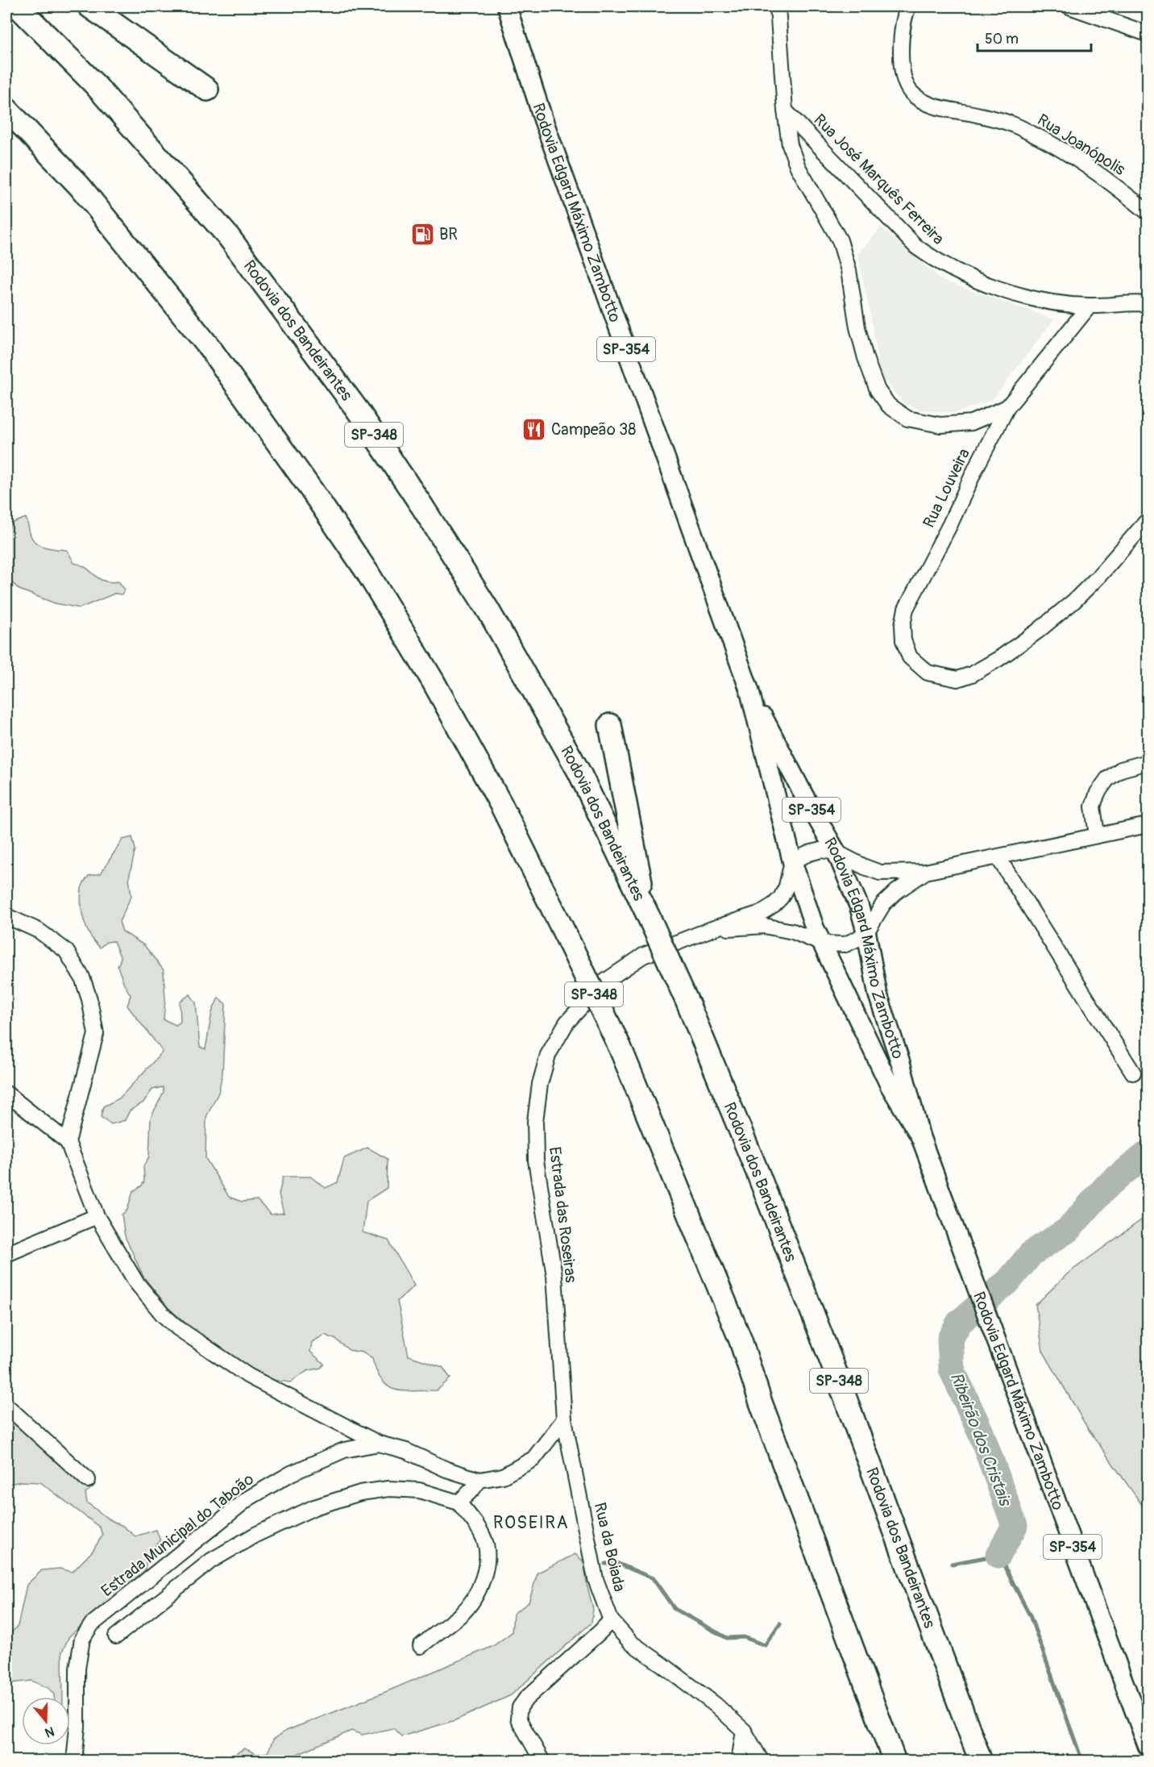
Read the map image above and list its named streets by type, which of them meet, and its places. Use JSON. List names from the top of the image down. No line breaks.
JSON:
{"streets":{"highway":["Rodovia dos Bandeirantes","SP-348"],"main road":["Rodovia Edgard Máximo Zambotto","SP-354"],"street":["Rua Joanópolis","Rua José Marquês Ferreira","Rua Louveira","Estrada das Roseiras","Estrada Municipal do Taboão","Rua da Boiada"]},"crossings":[["Rua José Marquês Ferreira","Rua Louveira"],["Rodovia Edgard Máximo Zambotto","Estrada das Roseiras"],["Estrada das Roseiras","Estrada Municipal do Taboão"],["Estrada das Roseiras","Rua da Boiada"],["Estrada Municipal do Taboão","Rua da Boiada"]],"districts":["ROSEIRA"],"water":["Ribeirão dos Cristais"],"places":{"fuel station":["BR"],"restaurant":["Campeão 38"]},"scale_bar":"50 m","north":"bottom"}
